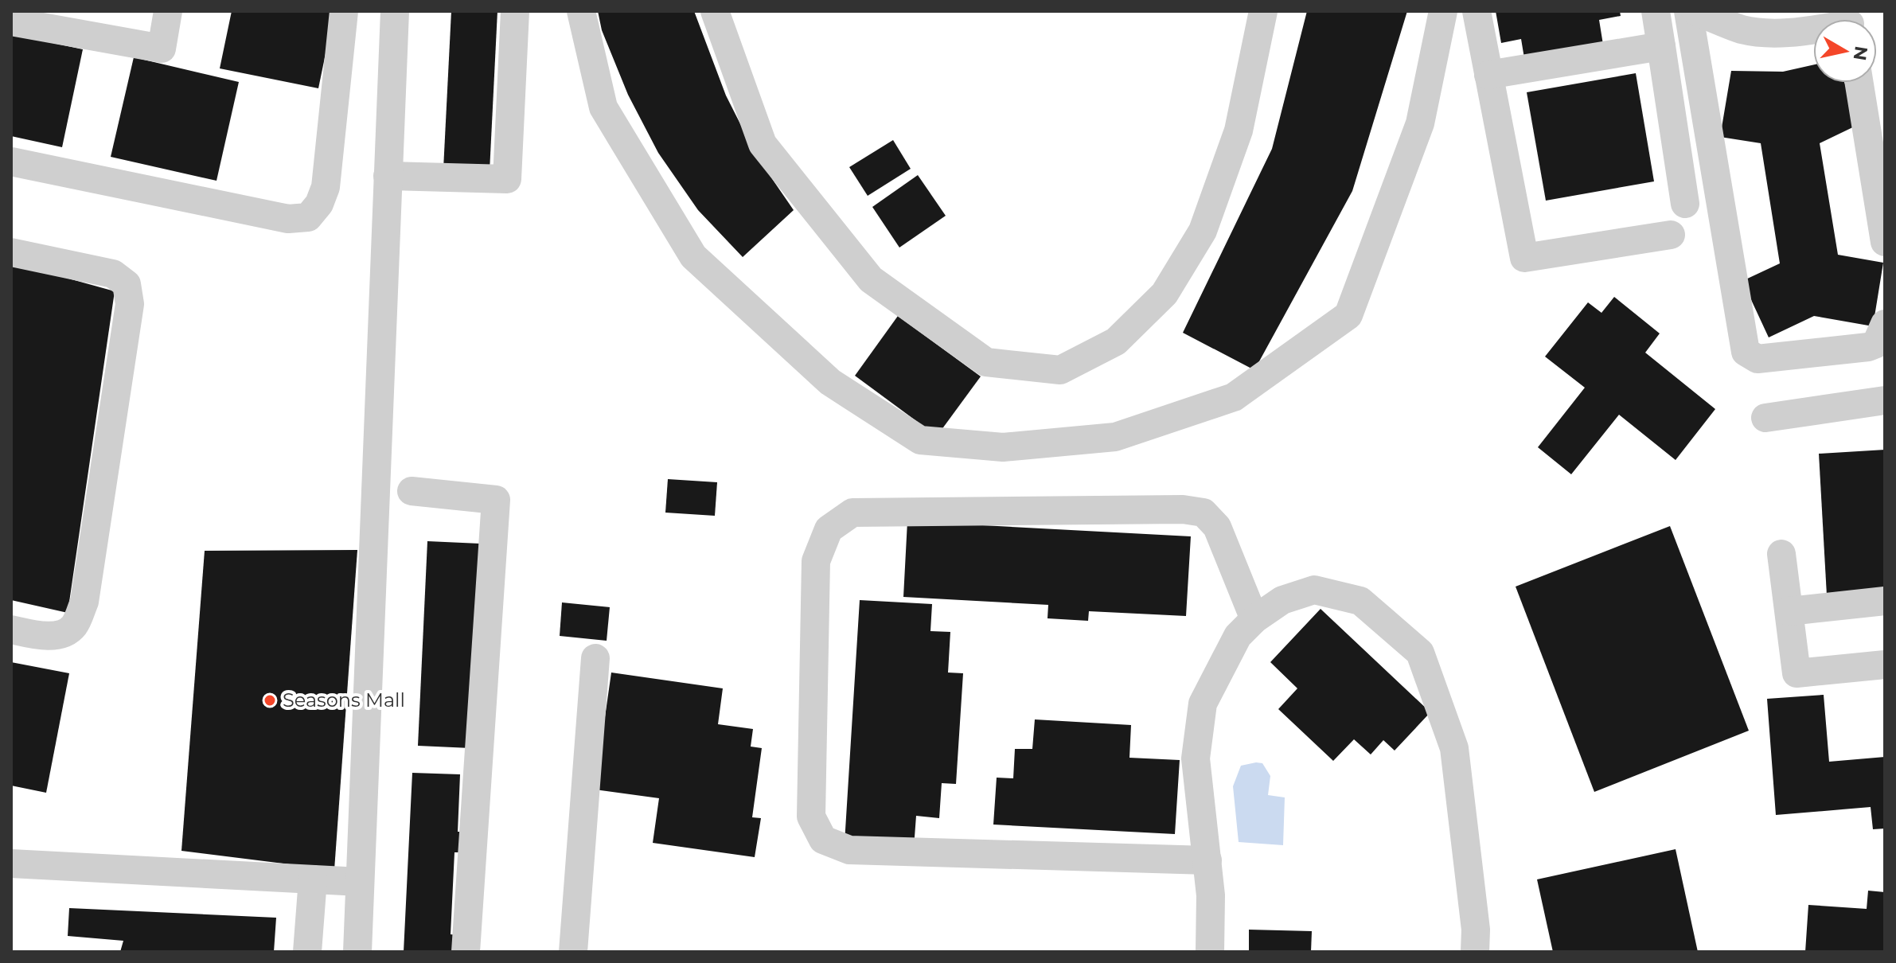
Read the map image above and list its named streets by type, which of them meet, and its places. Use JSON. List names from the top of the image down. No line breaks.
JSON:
{"places":["Seasons Mall"],"north":"right"}
